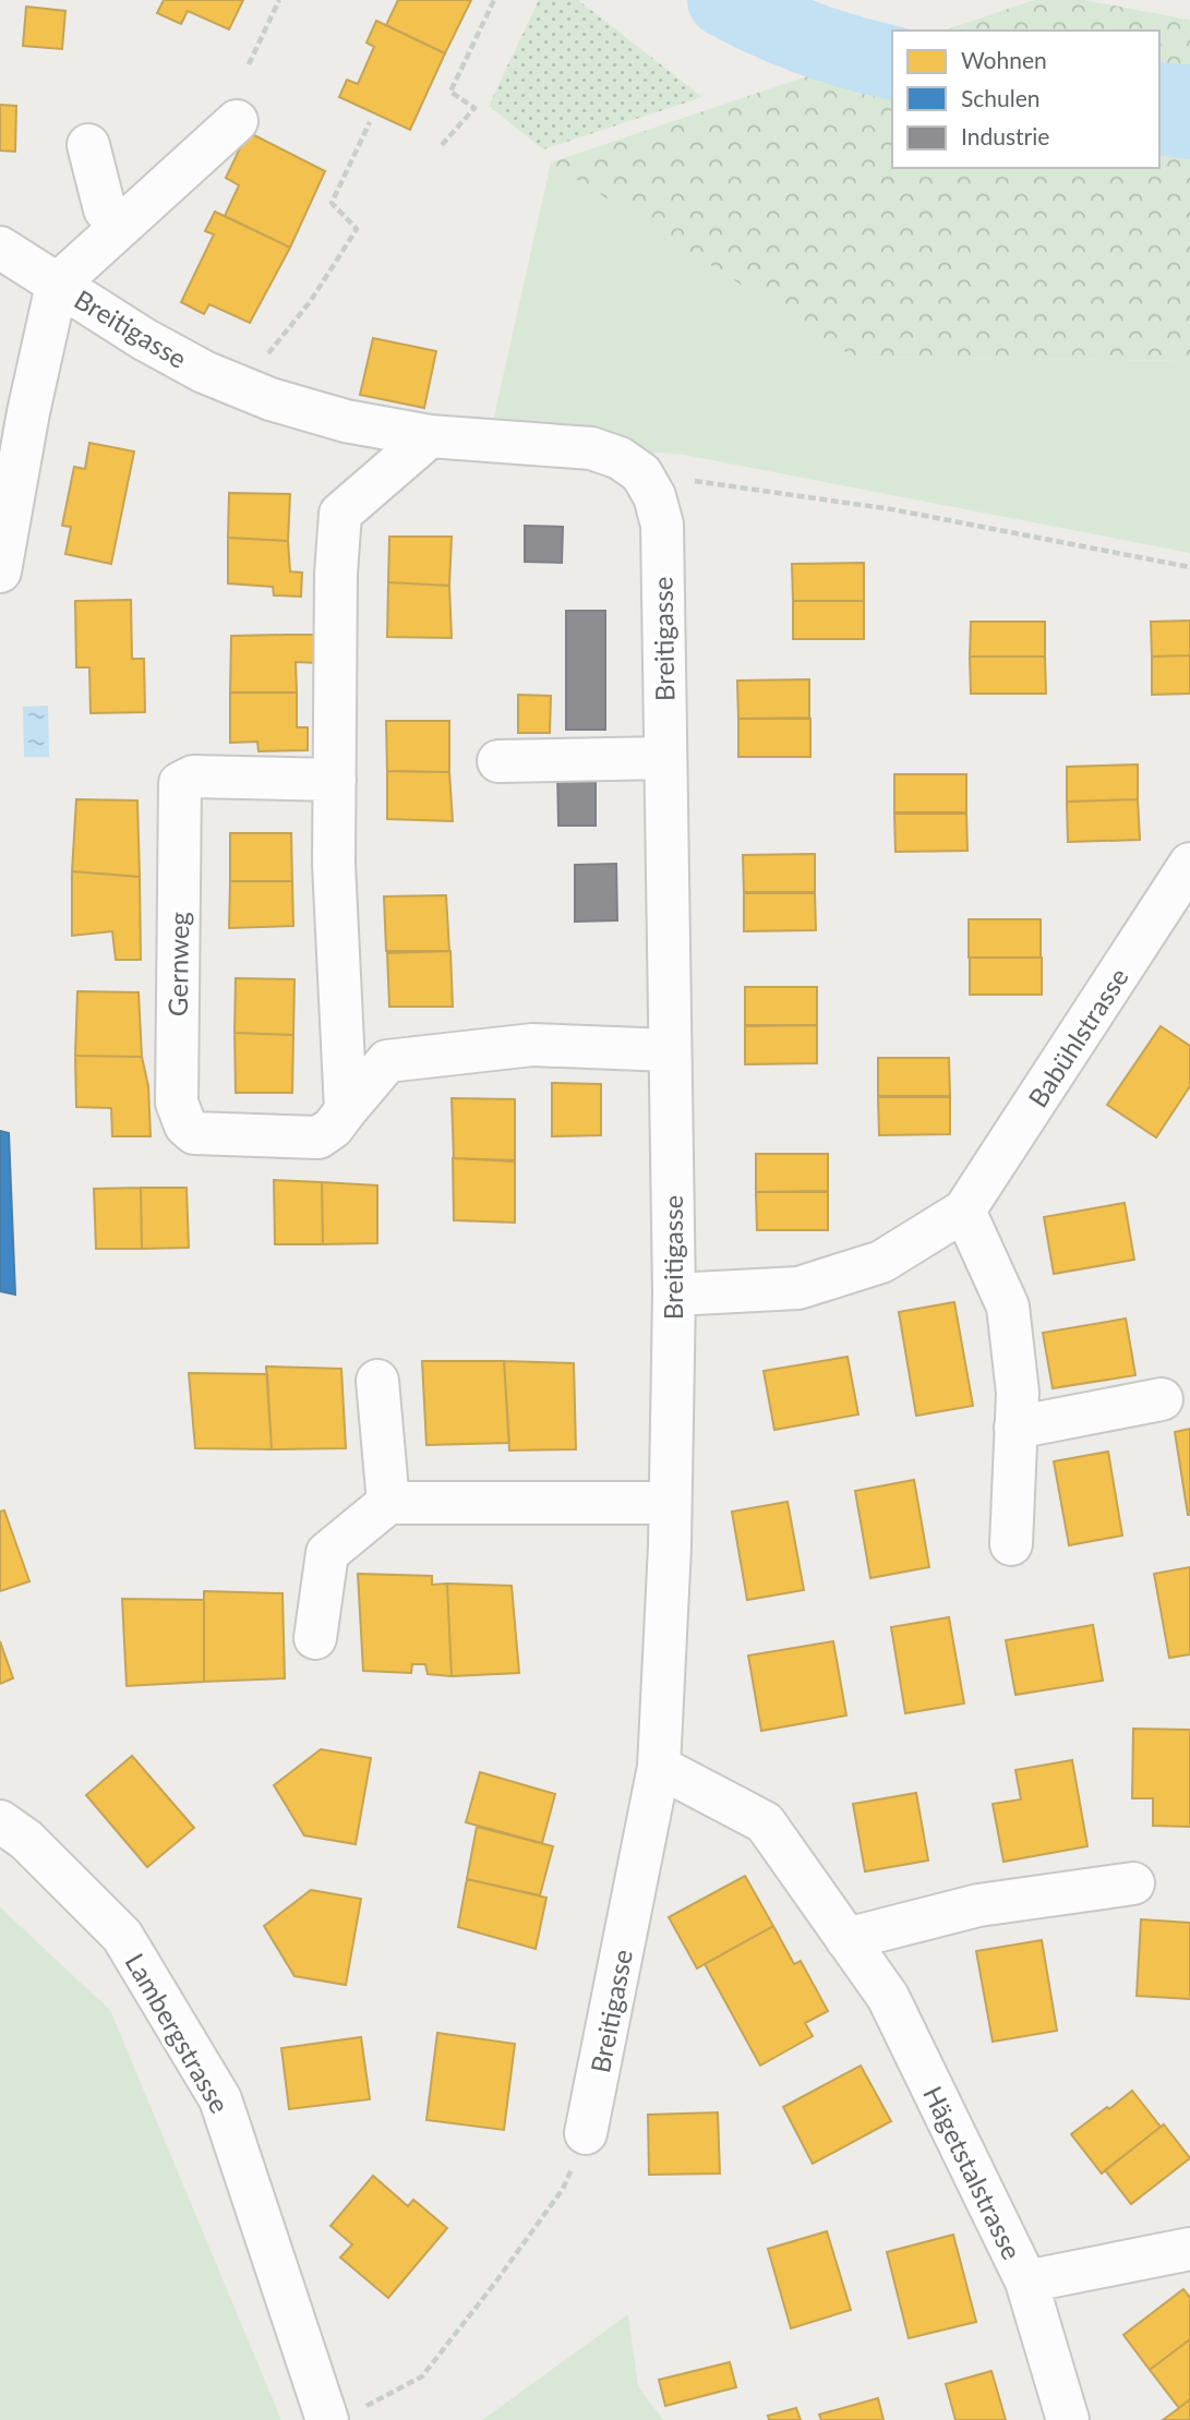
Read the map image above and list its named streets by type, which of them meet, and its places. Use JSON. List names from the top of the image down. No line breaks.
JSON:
{"streets":{"street":["Breitigasse","Gernweg","Babühlstrasse","Lambergstrasse","Hägetstalstrasse"]},"crossings":[["Breitigasse","Gernweg"],["Breitigasse","Babühlstrasse"],["Breitigasse","Hägetstalstrasse"]],"legend":["Wohnen","Schulen","Industrie"]}
